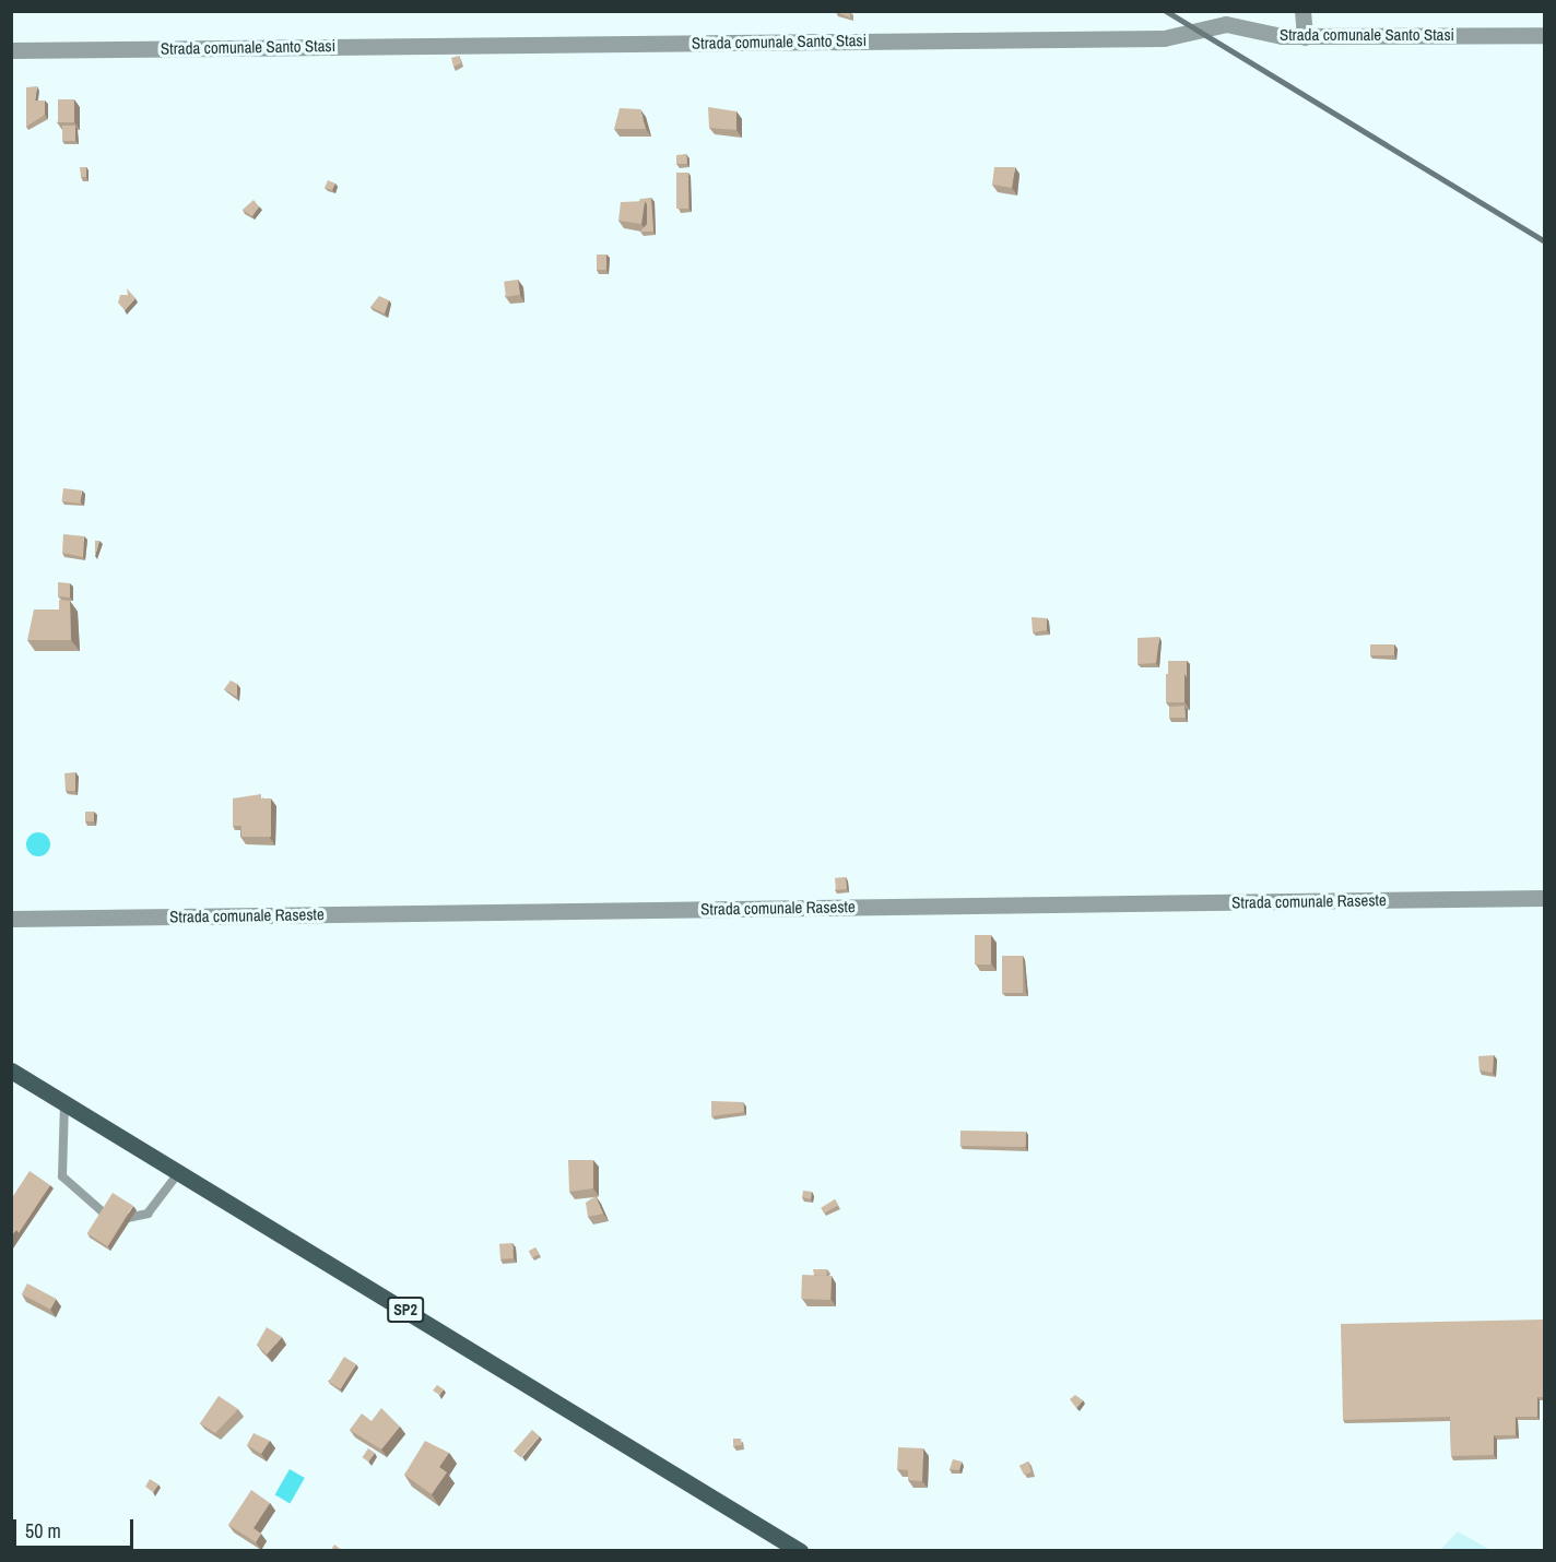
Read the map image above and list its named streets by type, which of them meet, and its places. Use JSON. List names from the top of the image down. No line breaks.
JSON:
{"streets":{"main road":["SP2"],"street":["Strada comunale Santo Stasi","Strada comunale Raseste"]},"scale_bar":"50 m"}
